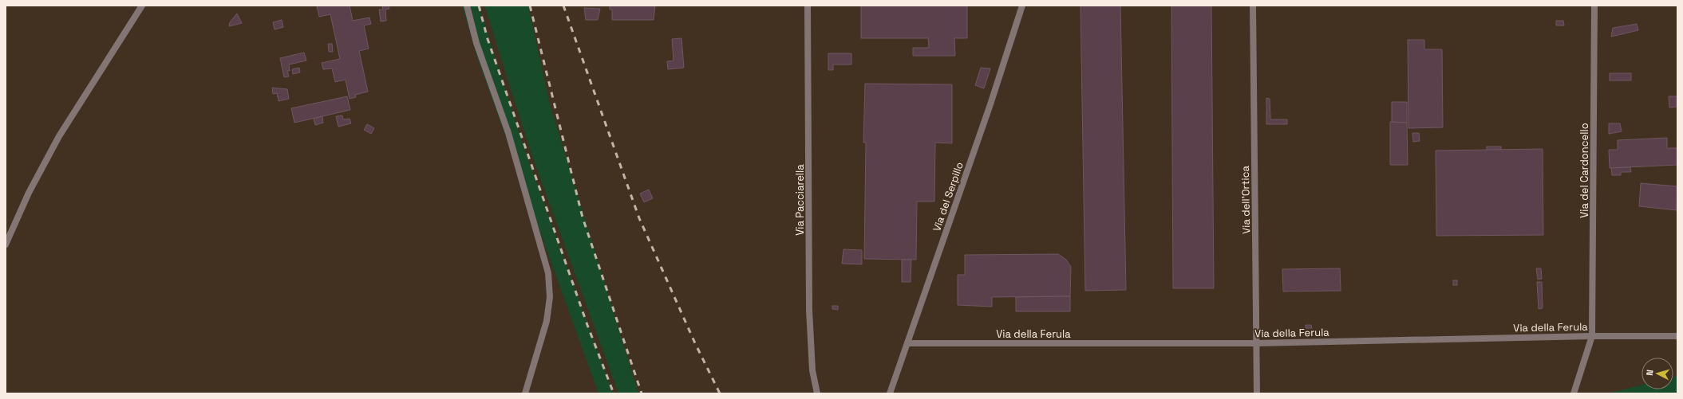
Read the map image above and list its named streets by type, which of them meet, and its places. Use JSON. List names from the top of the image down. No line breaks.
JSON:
{"streets":{"street":["Via del Cardoncello","Via del Serpillo","Via Pacciarella","Via dell'Ortica","Via della Ferula"]},"crossings":[["Via del Cardoncello","Via della Ferula"],["Via del Serpillo","Via della Ferula"],["Via dell'Ortica","Via della Ferula"]],"north":"left"}
